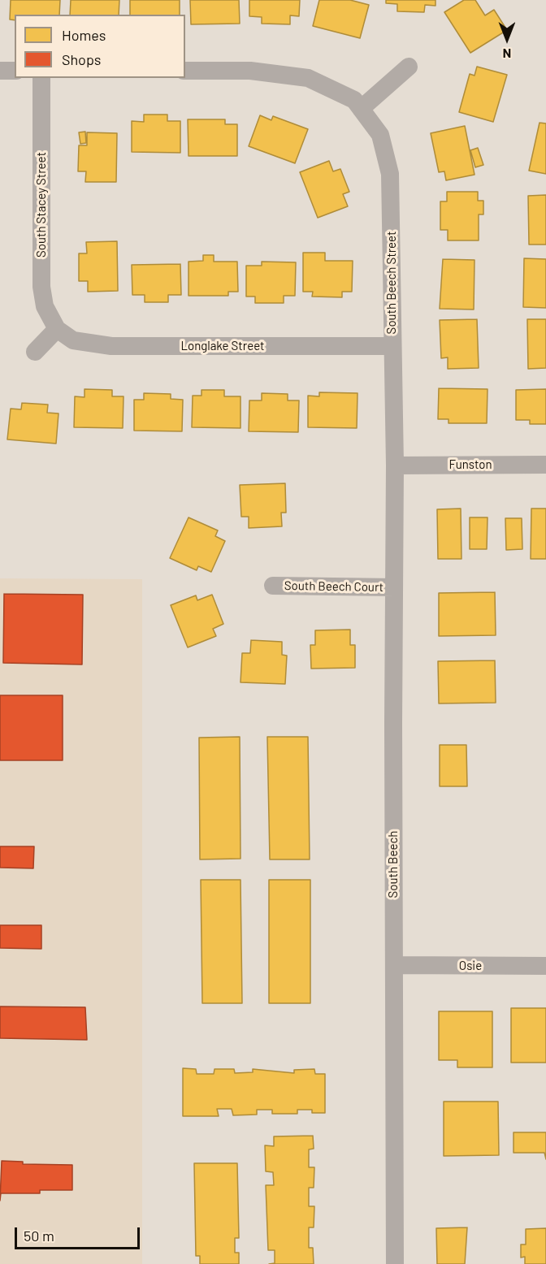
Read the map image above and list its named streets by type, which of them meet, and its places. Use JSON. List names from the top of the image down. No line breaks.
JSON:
{"streets":{"street":["South Stacey Street","South Beech Street","Longlake Street","Funston","South Beech Court","South Beech","Osie"]},"crossings":[["South Stacey Street","Longlake Street"],["South Beech Street","Longlake Street"],["South Beech Street","Funston"],["South Beech Street","South Beech"],["Funston","South Beech"],["South Beech Court","South Beech"],["South Beech","Osie"]],"legend":["Homes","Shops"],"scale_bar":"50 m","north":"bottom"}
